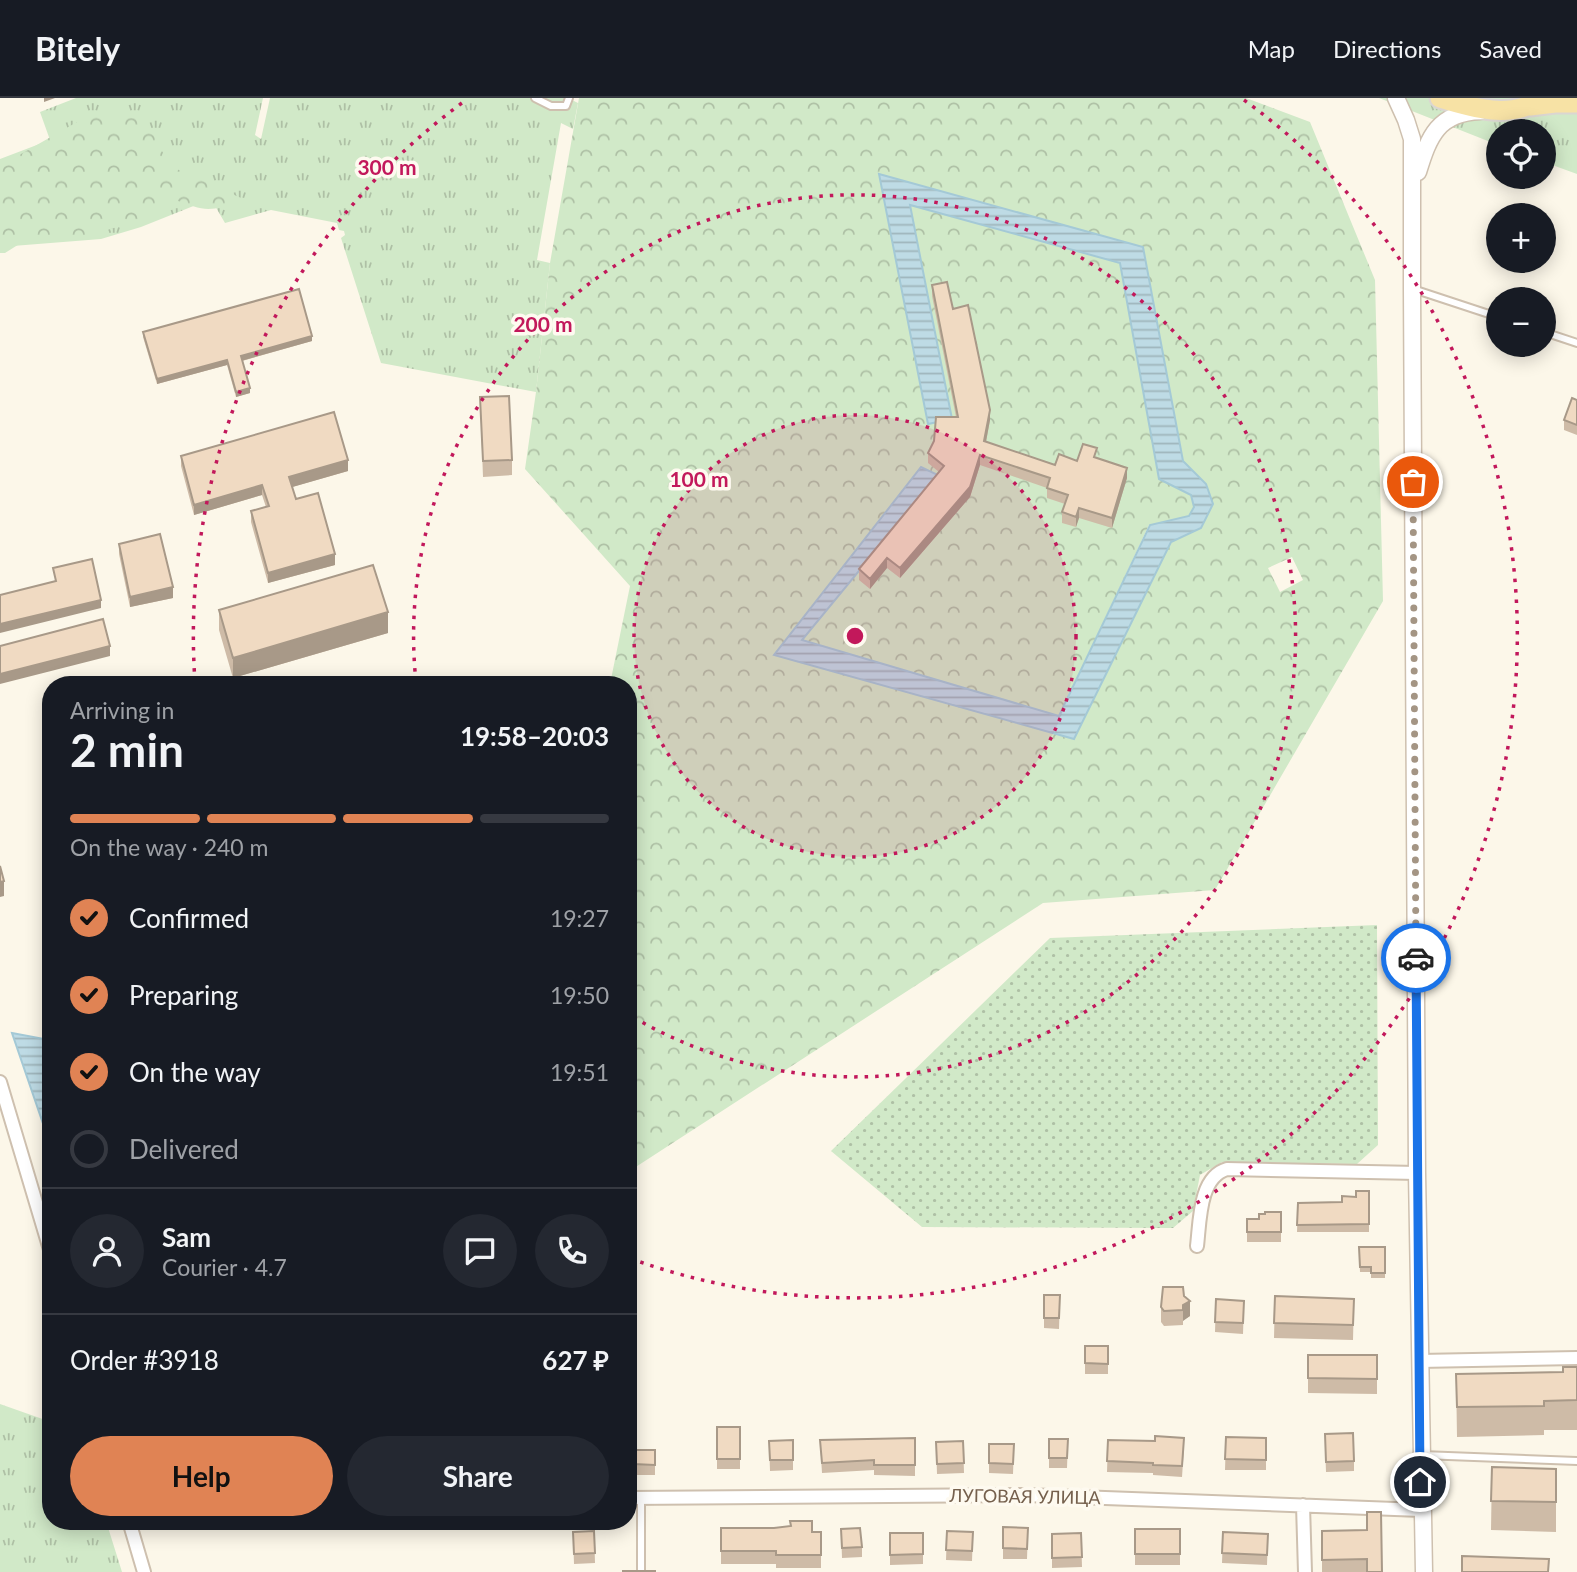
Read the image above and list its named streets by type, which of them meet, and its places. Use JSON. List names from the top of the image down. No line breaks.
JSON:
{"streets":{"street":["ЛУГОВАЯ УЛИЦА"]},"page":{"header":"Bitely","nav":["Map","Directions","Saved"],"map_buttons":["+","−"],"heading":["2 min","Arriving in","19:58–20:03"],"panel":["Sam","Courier · 4.7","Order #3918","627 ₽"],"bar":"On the way · 240 m","list":[["Confirmed","19:27"],["Preparing","19:50"],["On the way","19:51"],"Delivered"],"buttons":["Help","Share"]},"rings":["300 m","200 m","100 m"]}
